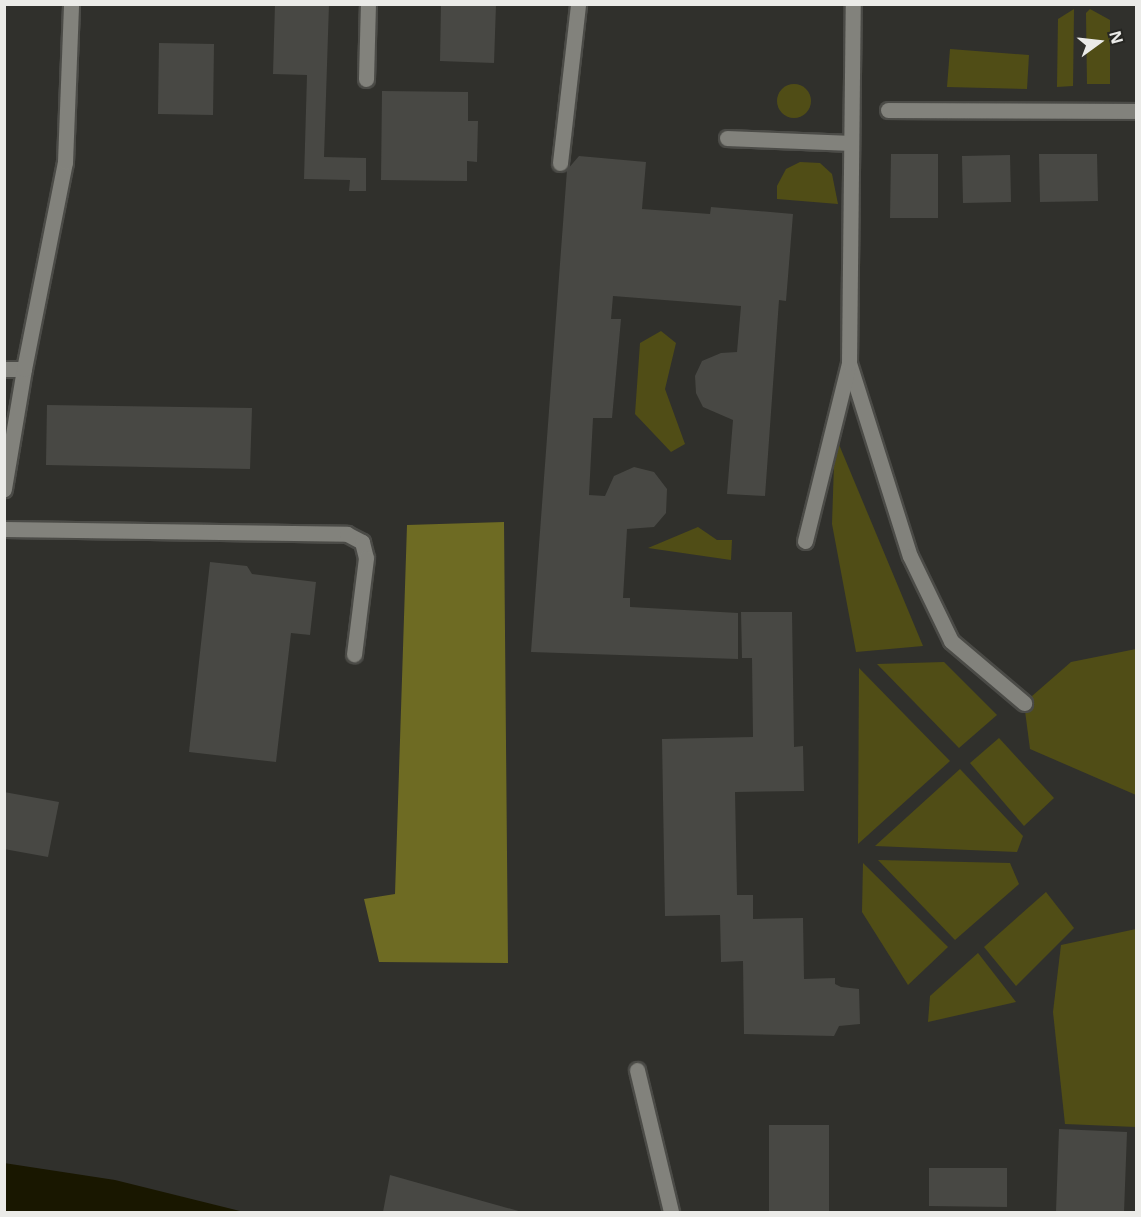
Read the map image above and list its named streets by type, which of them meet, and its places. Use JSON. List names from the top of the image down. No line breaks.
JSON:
{"north":"right"}
